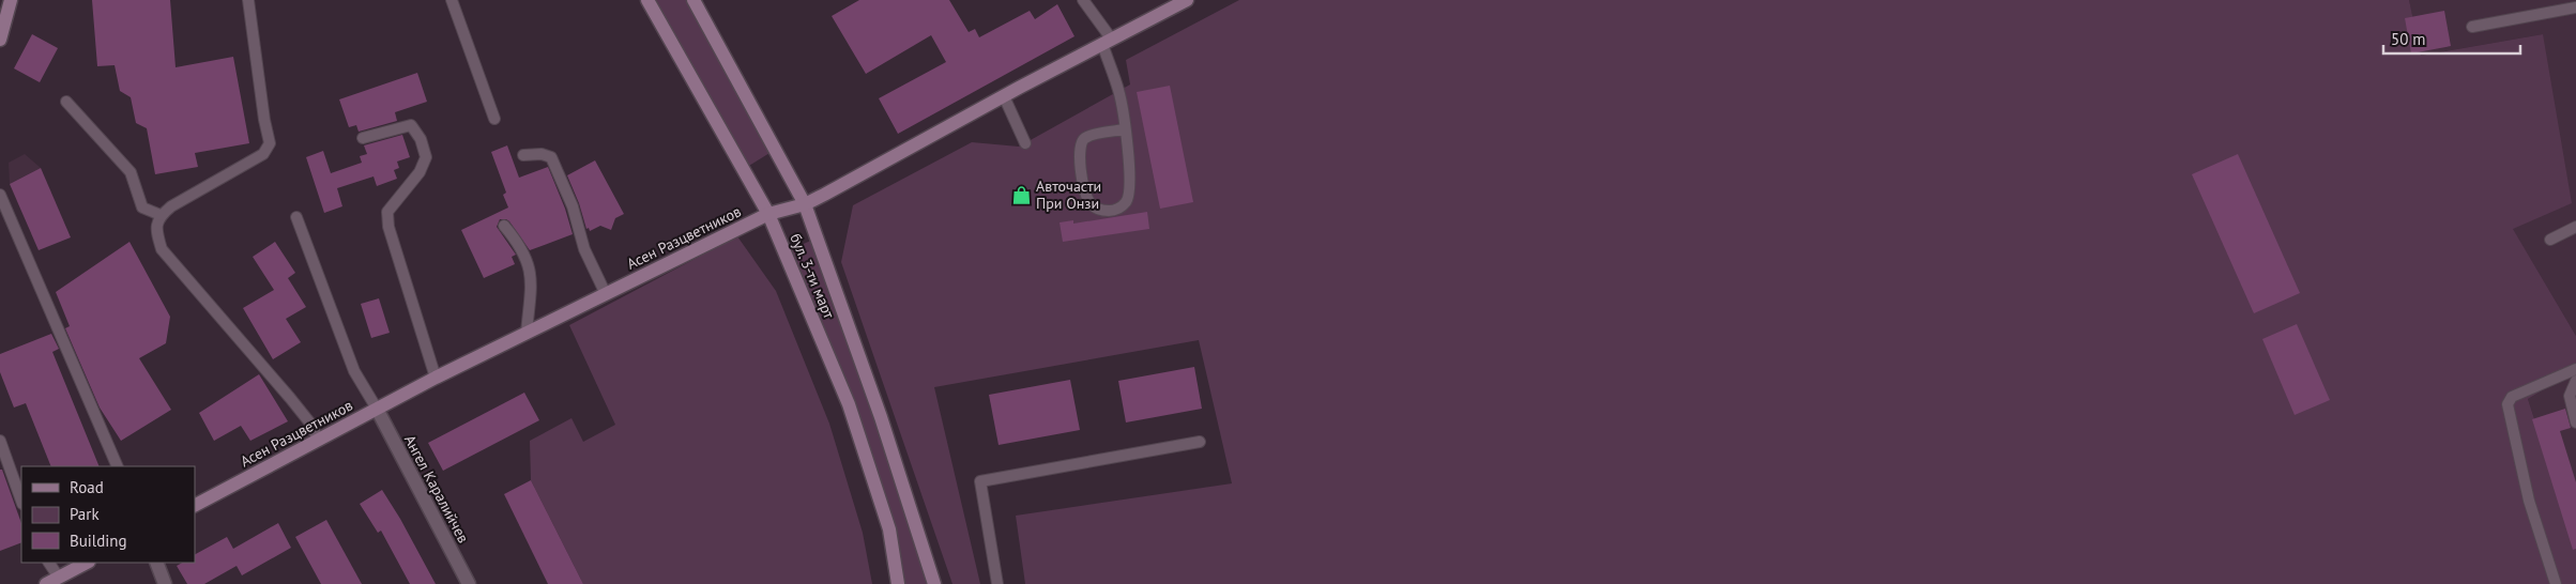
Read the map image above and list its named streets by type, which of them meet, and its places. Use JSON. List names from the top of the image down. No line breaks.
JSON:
{"streets":{"street":["Асен Разцветников","бул. 3-ти март","Ангел Каралийчев"]},"crossings":[["Асен Разцветников","бул. 3-ти март"],["Асен Разцветников","Ангел Каралийчев"]],"places":{"shop":["Авточасти При Онзи"]},"legend":["Road","Park","Building"],"scale_bar":"50 m"}
